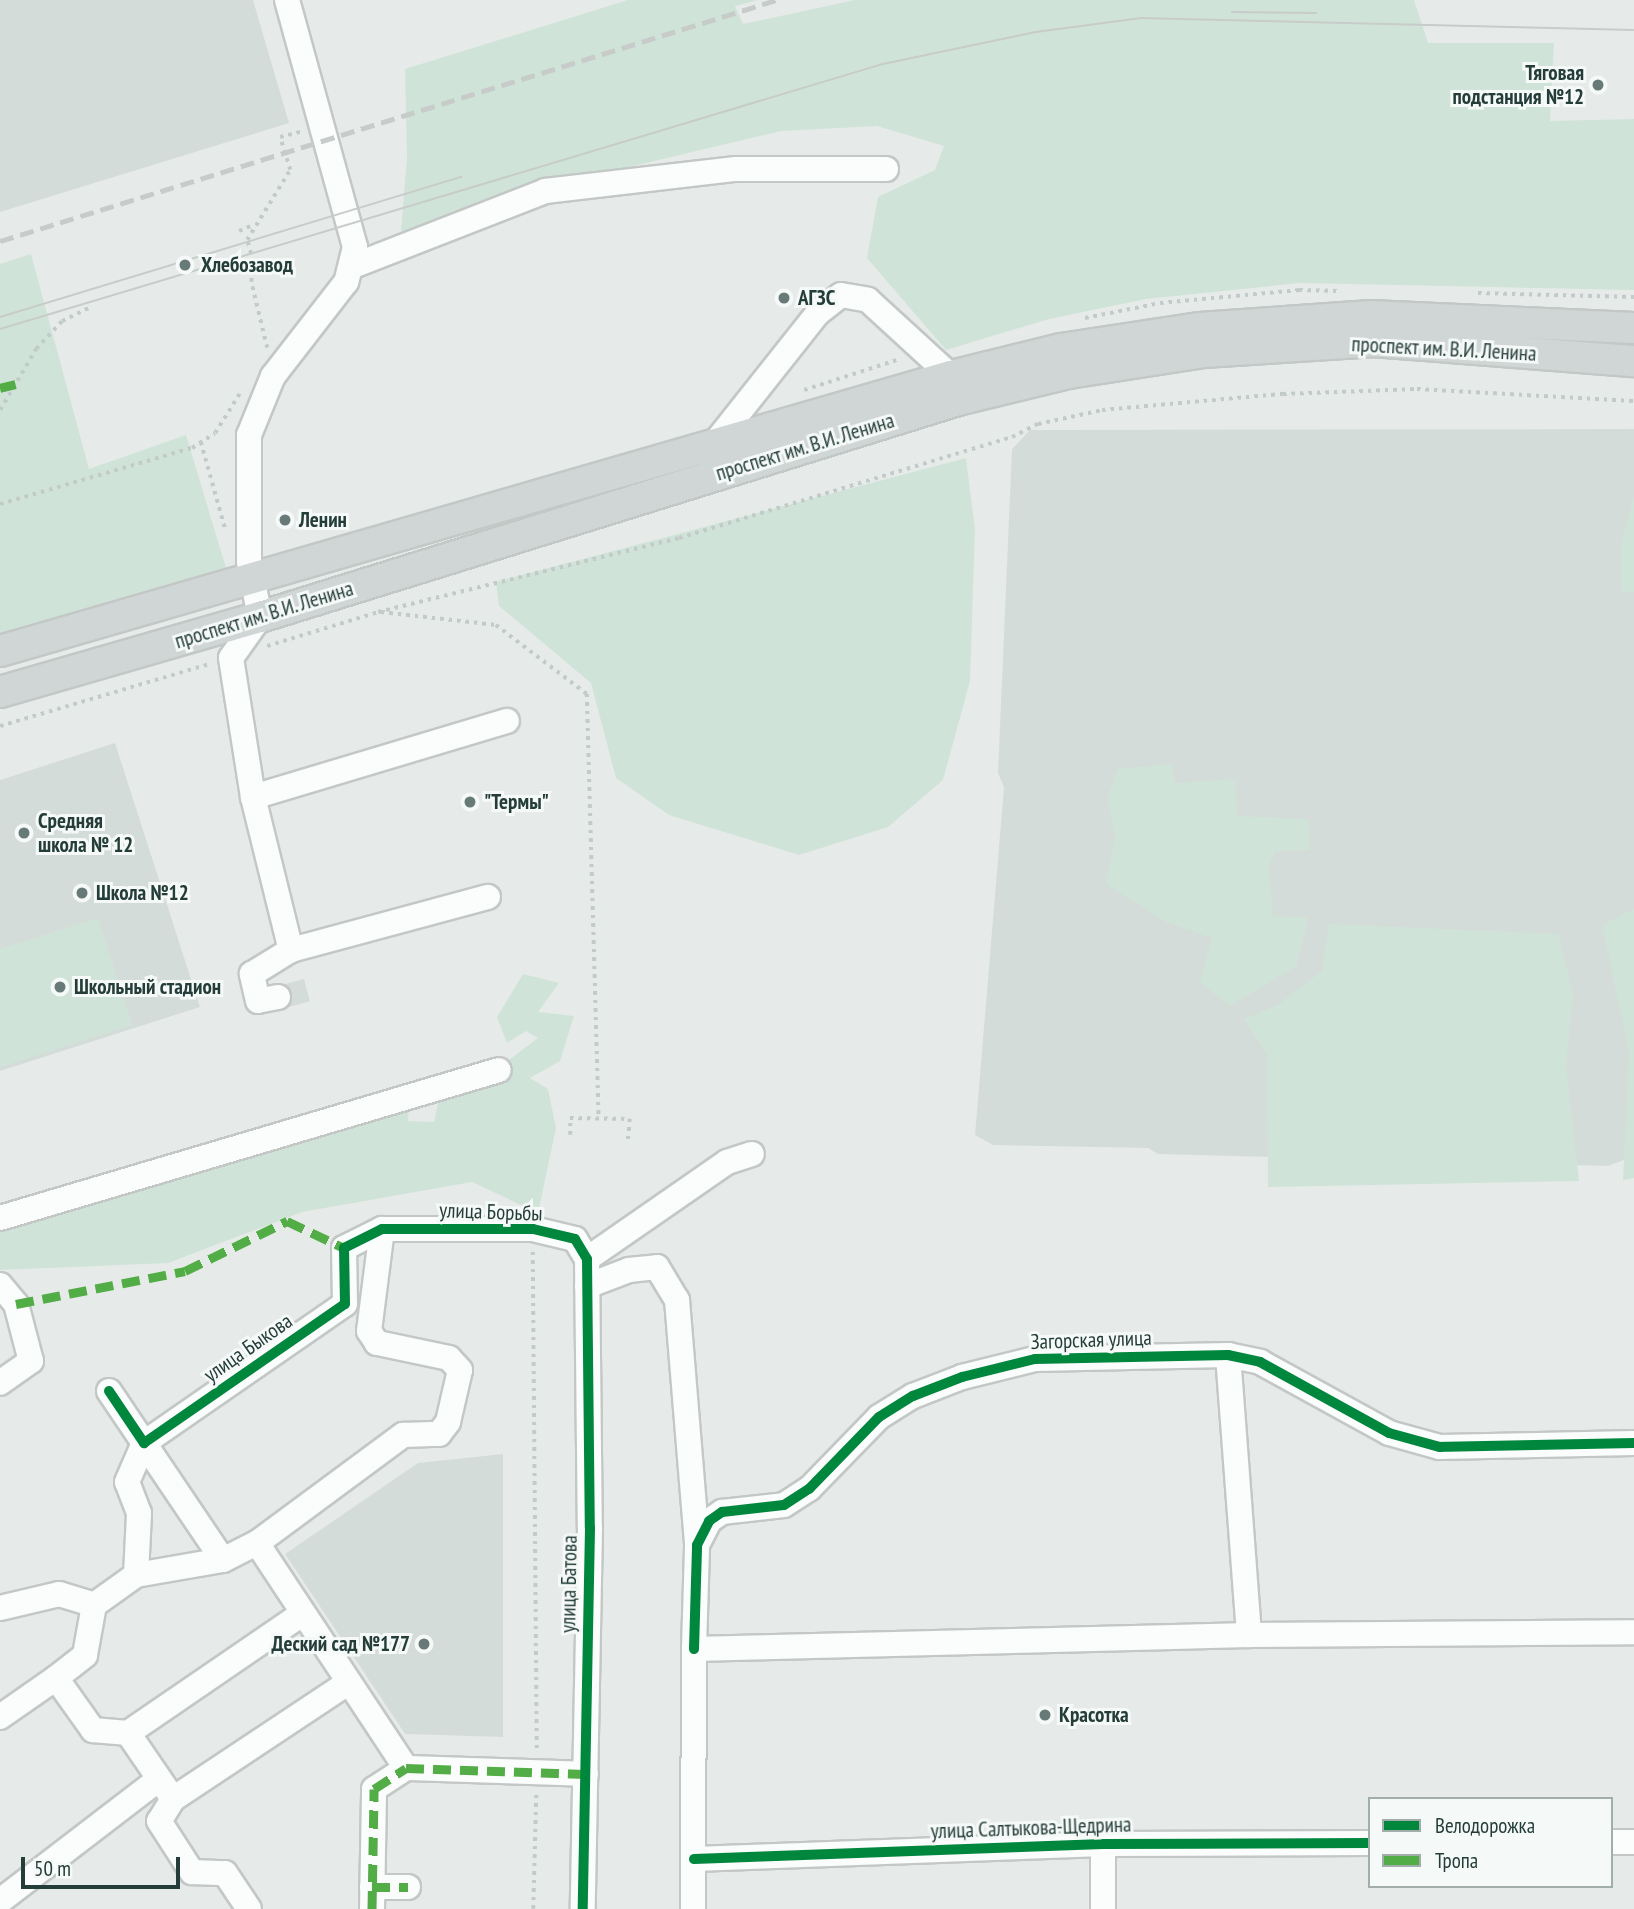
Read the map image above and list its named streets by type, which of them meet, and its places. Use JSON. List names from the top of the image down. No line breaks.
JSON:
{"streets":{"main road":["проспект им. В.И. Ленина"],"street":["улица Борьбы","Загорская улица","улица Быкова","улица Батова","улица Салтыкова-Щедрина"]},"crossings":[["улица Борьбы","улица Быкова"],["улица Борьбы","улица Батова"]],"places":["Тяговая подстанция №12","Хлебозавод","АГЗС","Ленин","\"Термы\"","Средняя школа № 12","Школа №12","Школьный стадион","Деский сад №177","Красотка"],"legend":["Велодорожка","Тропа"],"scale_bar":"50 m"}
